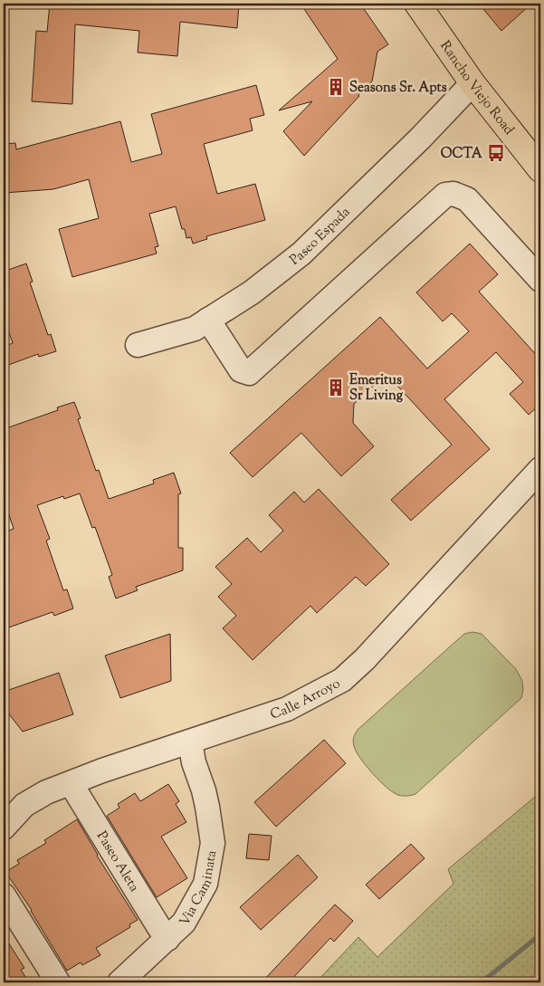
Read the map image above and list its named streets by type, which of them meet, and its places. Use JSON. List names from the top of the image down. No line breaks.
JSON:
{"streets":{"main road":["Rancho Viejo Road"],"street":["Paseo Espada","Calle Arroyo","Paseo Aleta","Via Caminata"]},"crossings":[["Rancho Viejo Road","Paseo Espada"],["Calle Arroyo","Paseo Aleta"],["Calle Arroyo","Via Caminata"],["Paseo Aleta","Via Caminata"]],"places":{"building":["Seasons Sr. Apts","Emeritus Sr Living"],"bus stop":["OCTA"]}}
